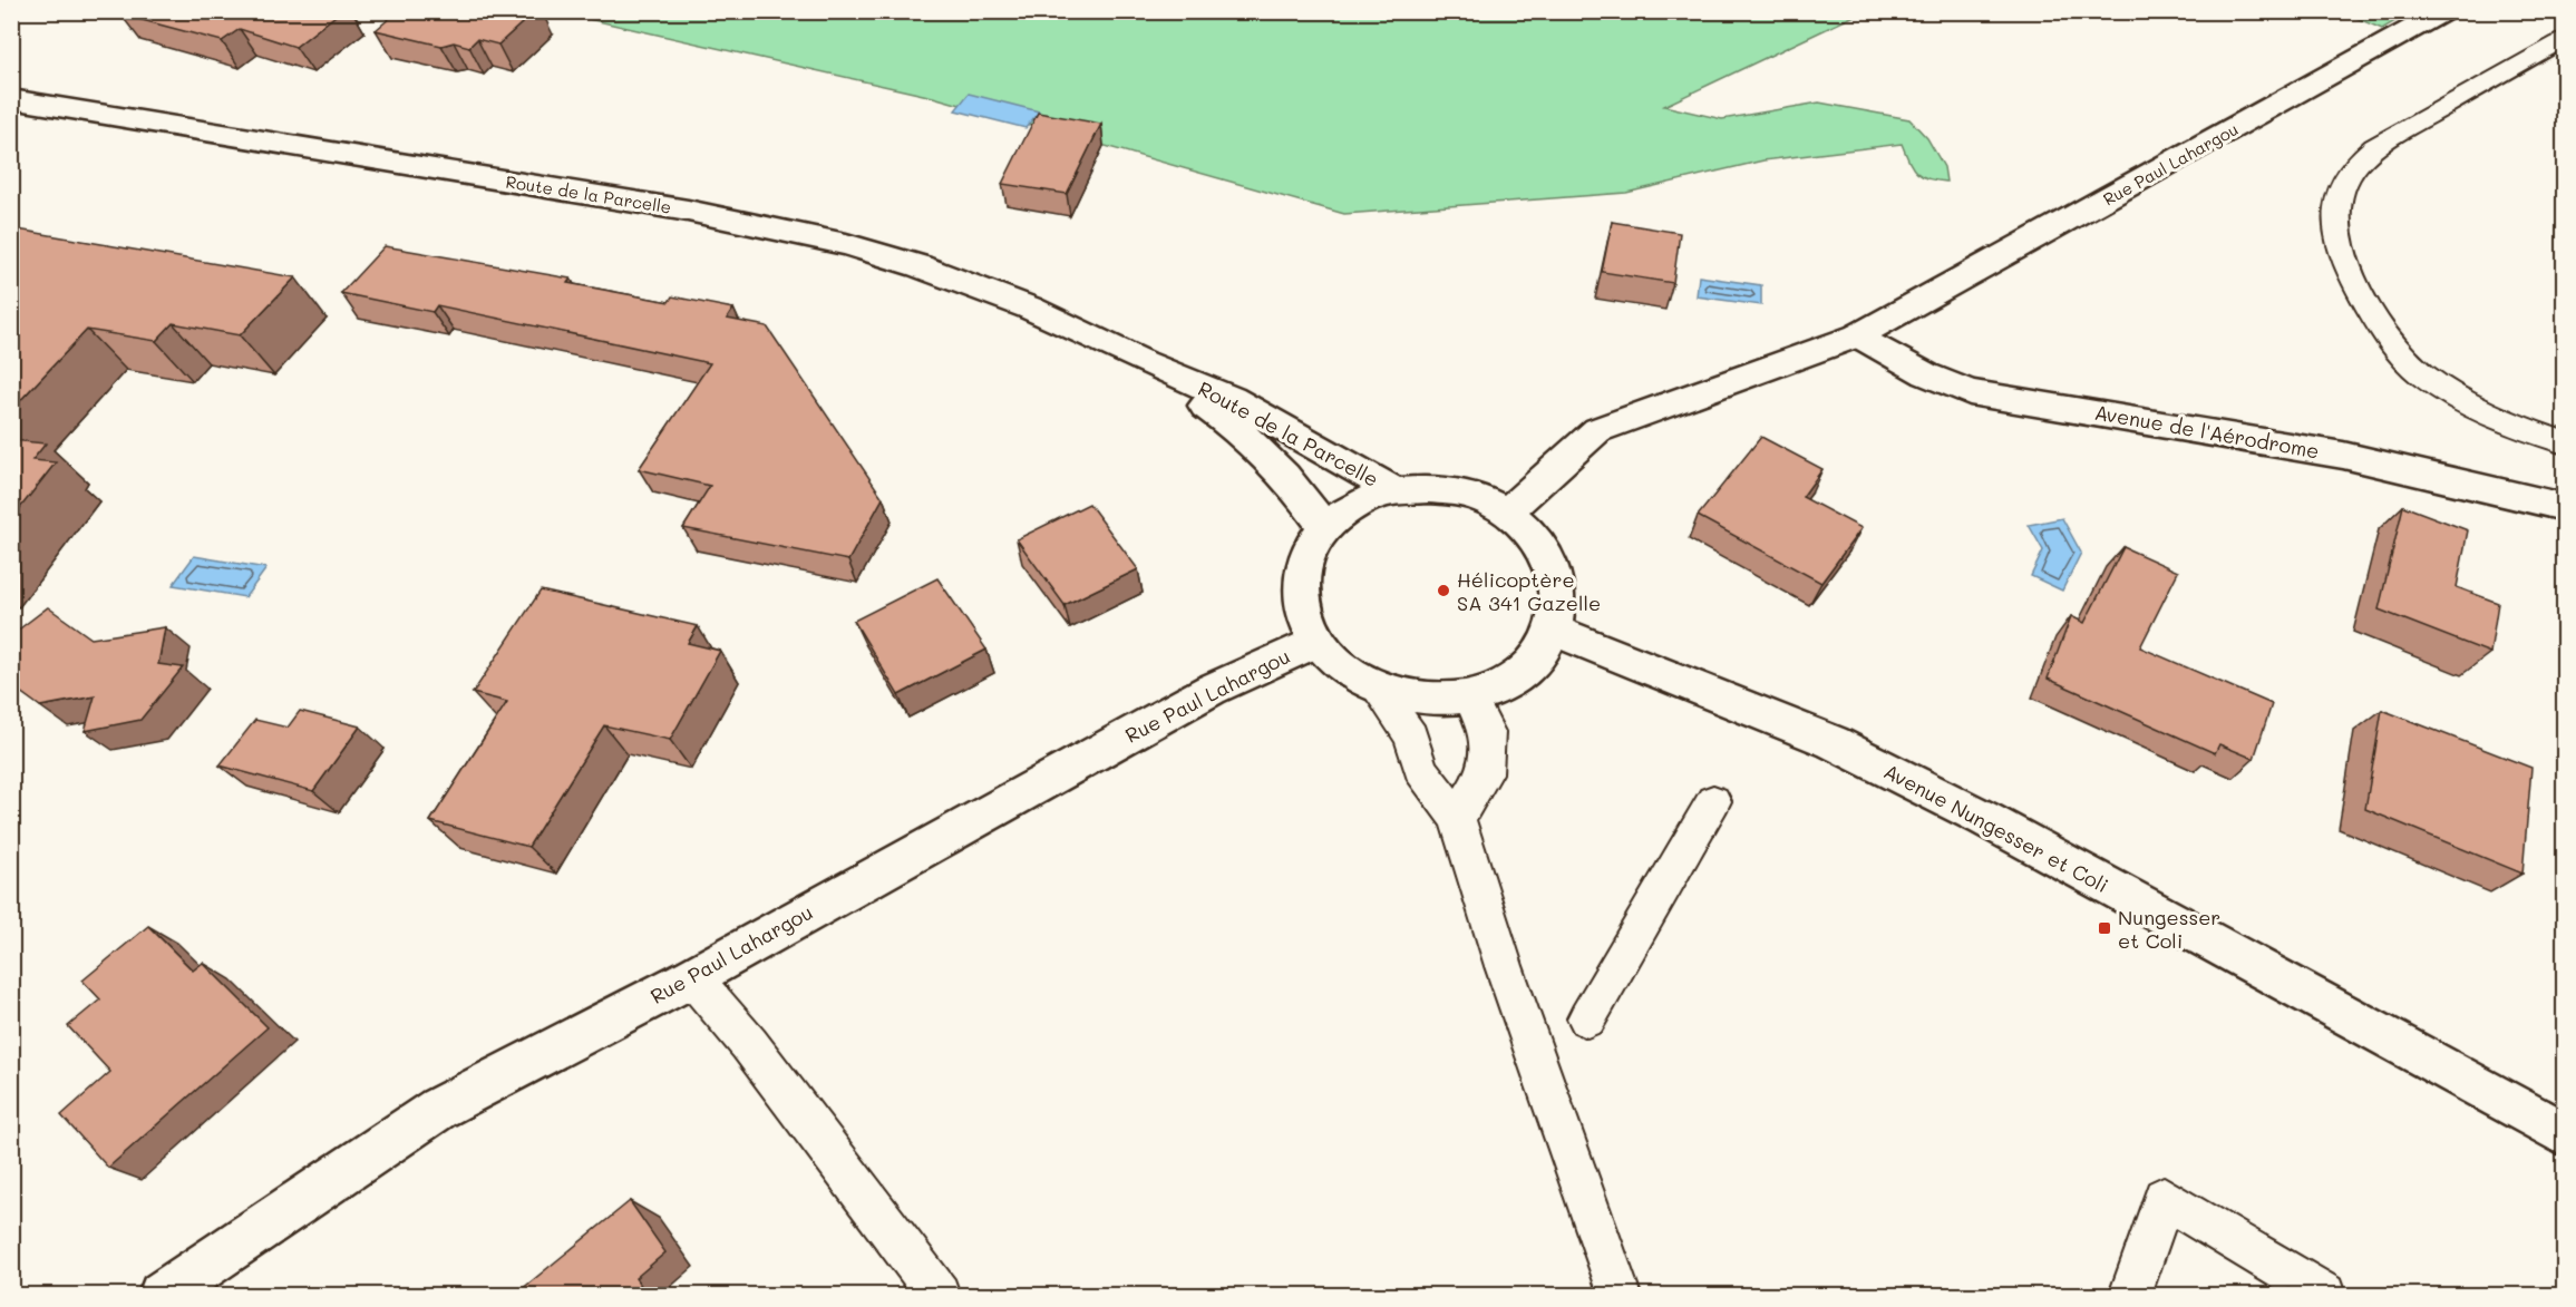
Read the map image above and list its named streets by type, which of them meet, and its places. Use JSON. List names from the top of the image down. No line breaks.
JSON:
{"streets":{"main road":["Rue Paul Lahargou","Route de la Parcelle","Avenue de l'Aérodrome","Avenue Nungesser et Coli"]},"crossings":[["Rue Paul Lahargou","Route de la Parcelle"],["Rue Paul Lahargou","Avenue de l'Aérodrome"],["Rue Paul Lahargou","Avenue Nungesser et Coli"],["Route de la Parcelle","Avenue Nungesser et Coli"]],"places":{"other":["Hélicoptère SA 341 Gazelle"],"transit":["Nungesser et Coli"]}}
